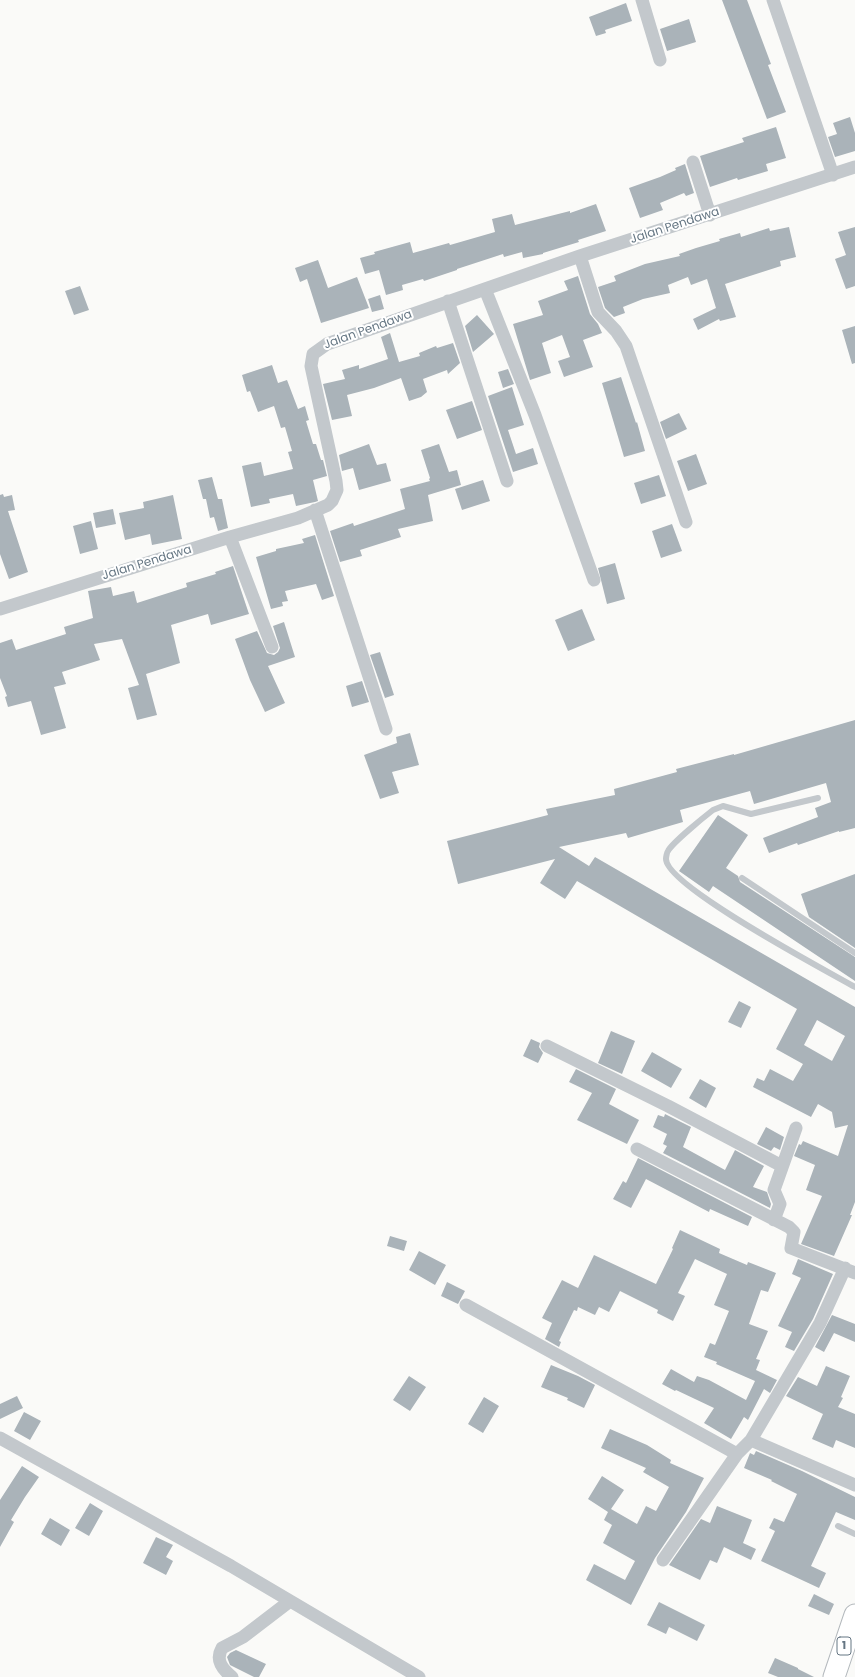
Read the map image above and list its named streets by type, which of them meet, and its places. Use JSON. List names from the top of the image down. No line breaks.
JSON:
{"streets":{"highway":["1"],"street":["Jalan Pendawa"]}}
